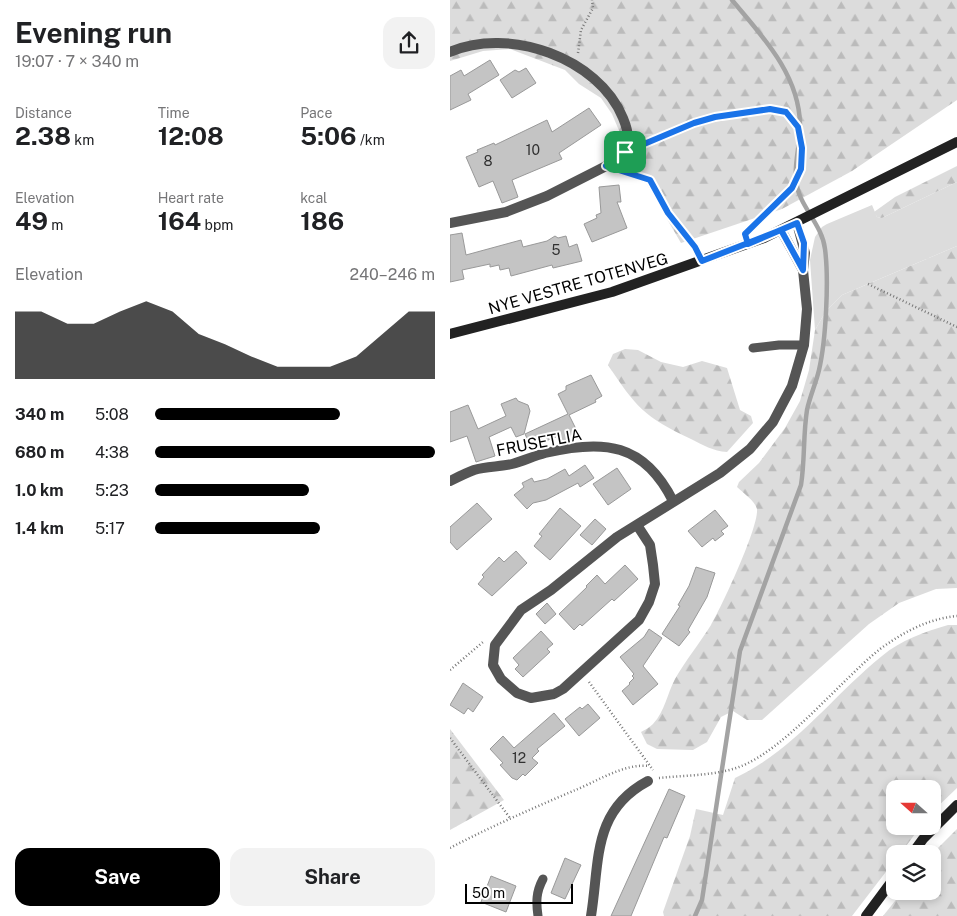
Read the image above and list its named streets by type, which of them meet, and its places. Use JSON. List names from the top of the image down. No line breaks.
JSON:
{"streets":{"main road":["NYE VESTRE TOTENVEG"],"street":["FRUSETLIA"]},"house_numbers":["10","8","5","12"],"scale_bar":"50 m","north":"left","page":{"heading":["Evening run","19:07 · 7 × 340 m"],"stats":[["Distance","2.38 km"],["Time","12:08"],["Pace","5:06 /km"],["Elevation","49 m"],["Heart rate","164 bpm"],["kcal","186"]],"chart":["Elevation","240–246 m"],"list":[{"name":"340 m","note":"5:08"},{"name":"680 m","note":"4:38"},{"name":"1.0 km","note":"5:23"},{"name":"1.4 km","note":"5:17"}],"buttons":["Save","Share"],"scale":"50 m"}}
